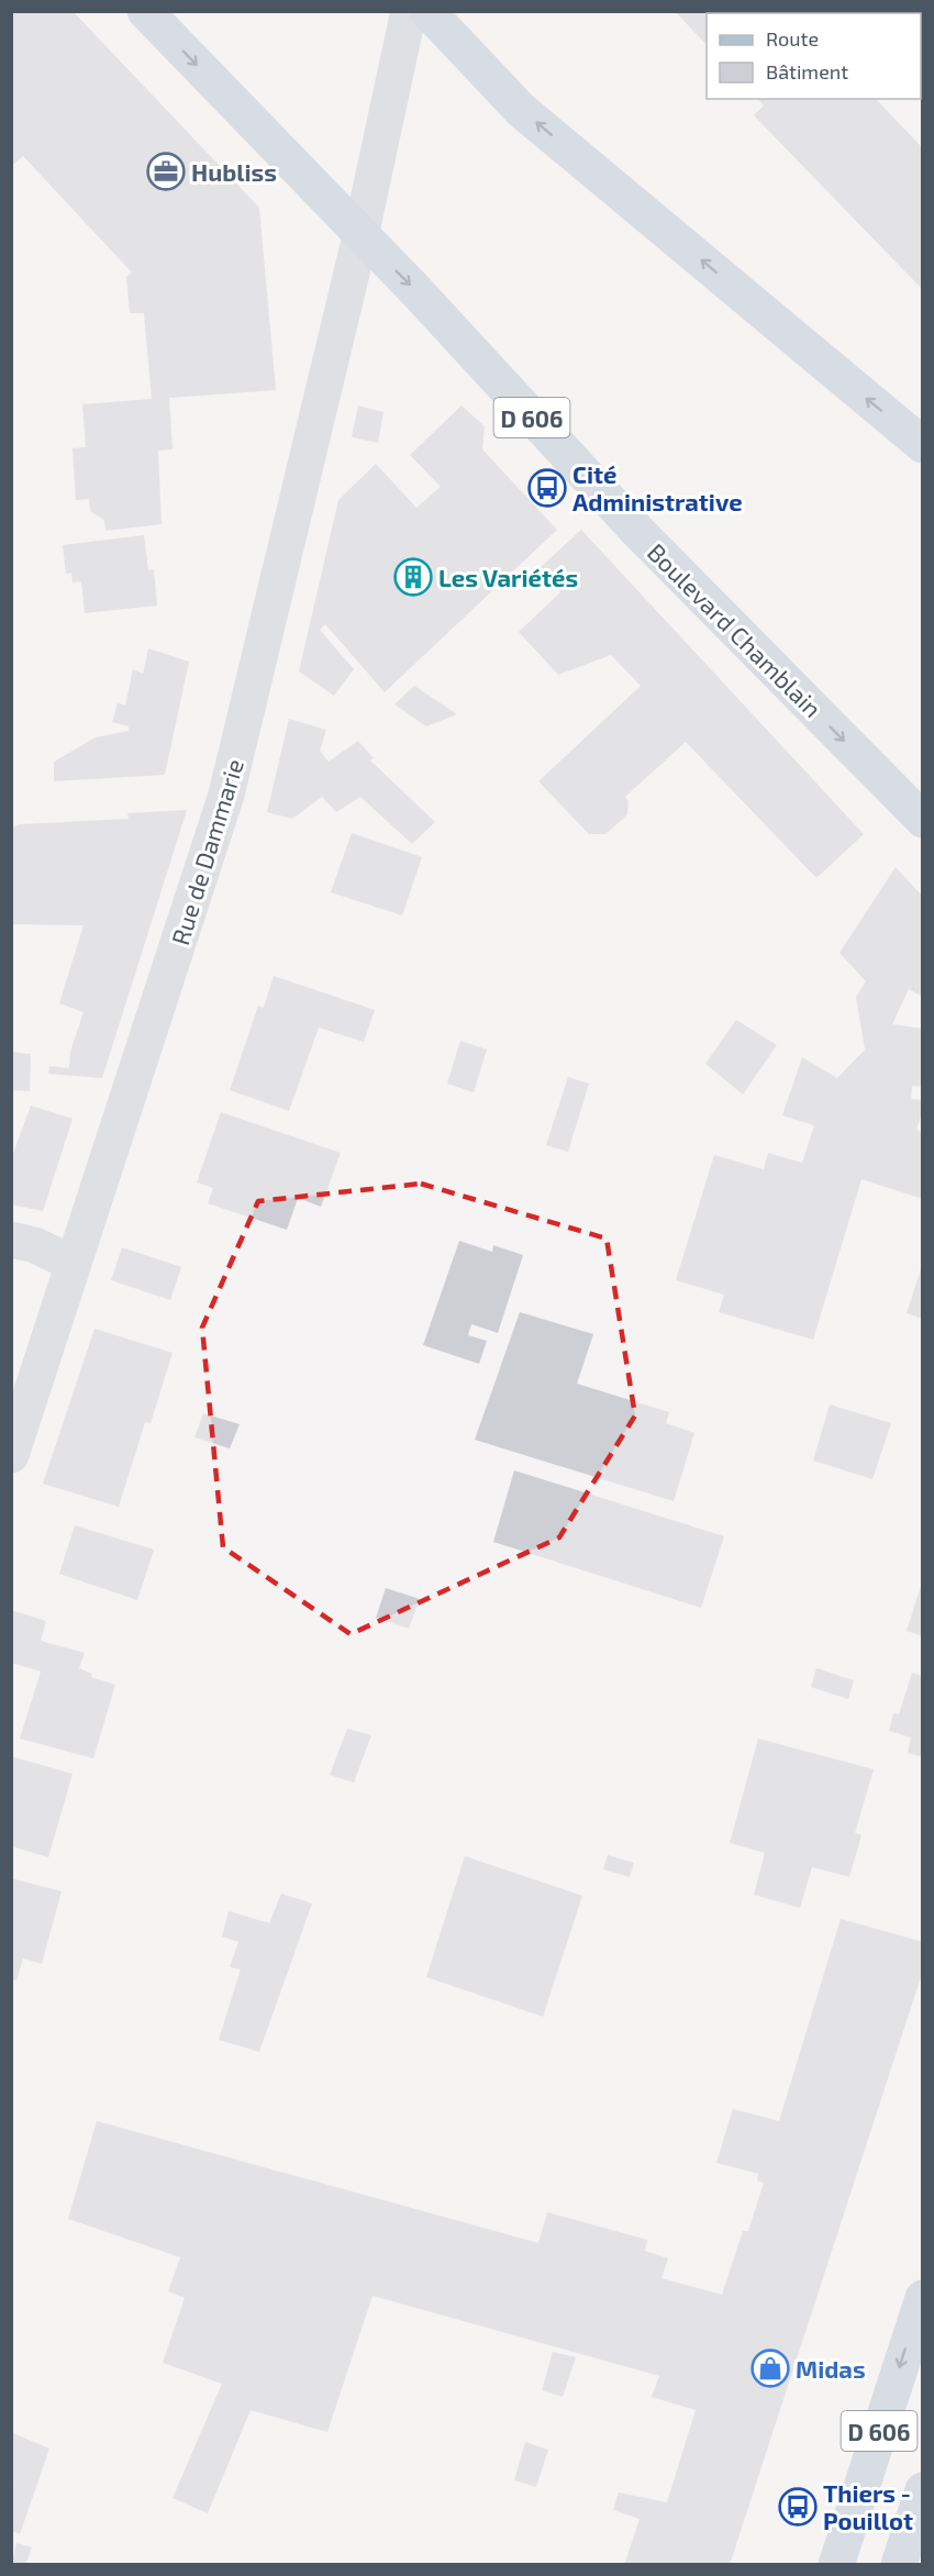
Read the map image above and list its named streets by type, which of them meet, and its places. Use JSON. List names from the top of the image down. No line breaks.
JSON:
{"streets":{"main road":["D 606","Boulevard Chamblain"],"street":["Rue de Dammarie"]},"crossings":[["Boulevard Chamblain","Rue de Dammarie"]],"places":{"office":["Hubliss"],"bus stop":["Cité Administrative","Thiers - Pouillot"],"building":["Les Variétés"],"shop":["Midas"]},"legend":["Route","Bâtiment"]}
